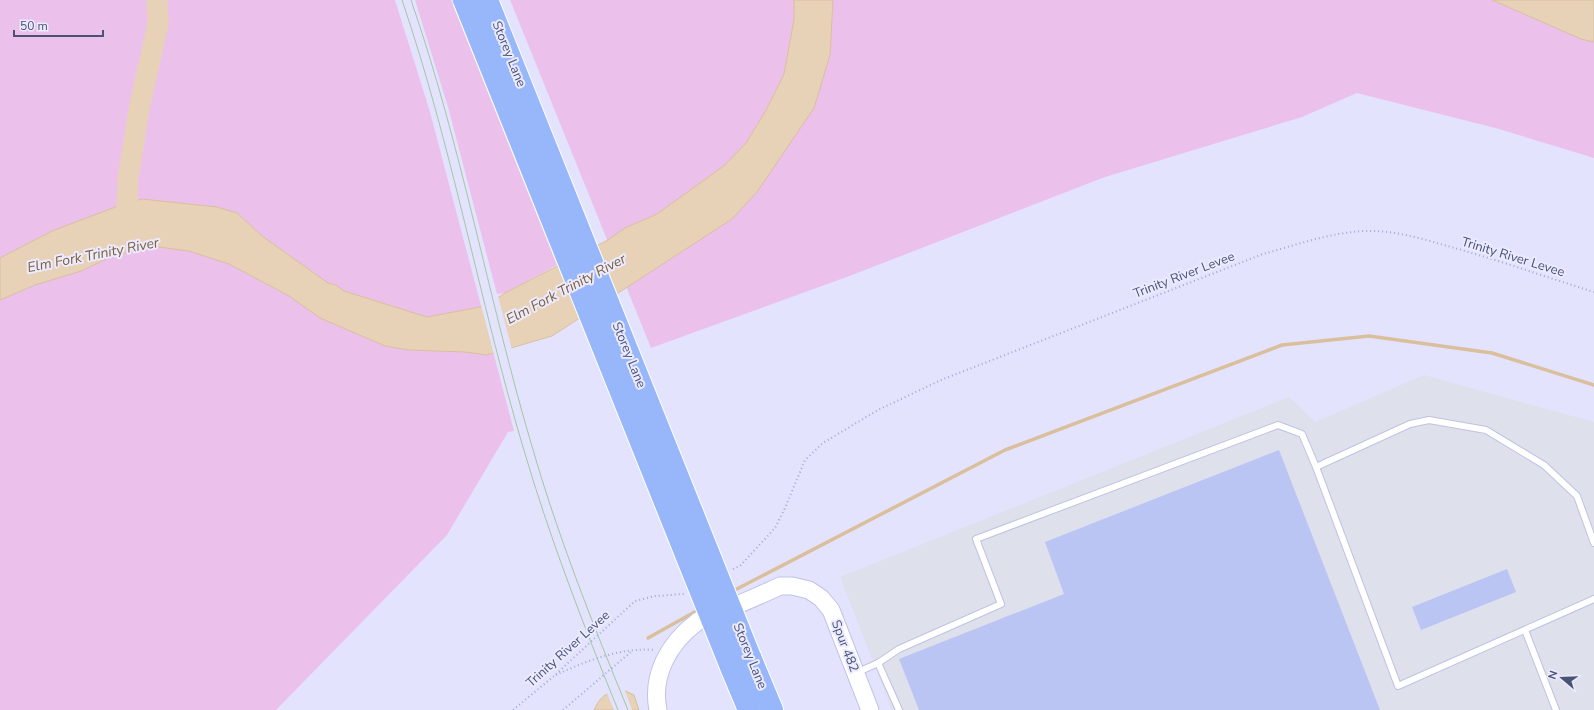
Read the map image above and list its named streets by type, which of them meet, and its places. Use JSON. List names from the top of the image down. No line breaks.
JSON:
{"streets":{"highway":["Storey Lane"],"main road":["Spur 482"],"path":["Trinity River Levee"]},"water":["Elm Fork Trinity River"],"scale_bar":"50 m","north":"left"}
